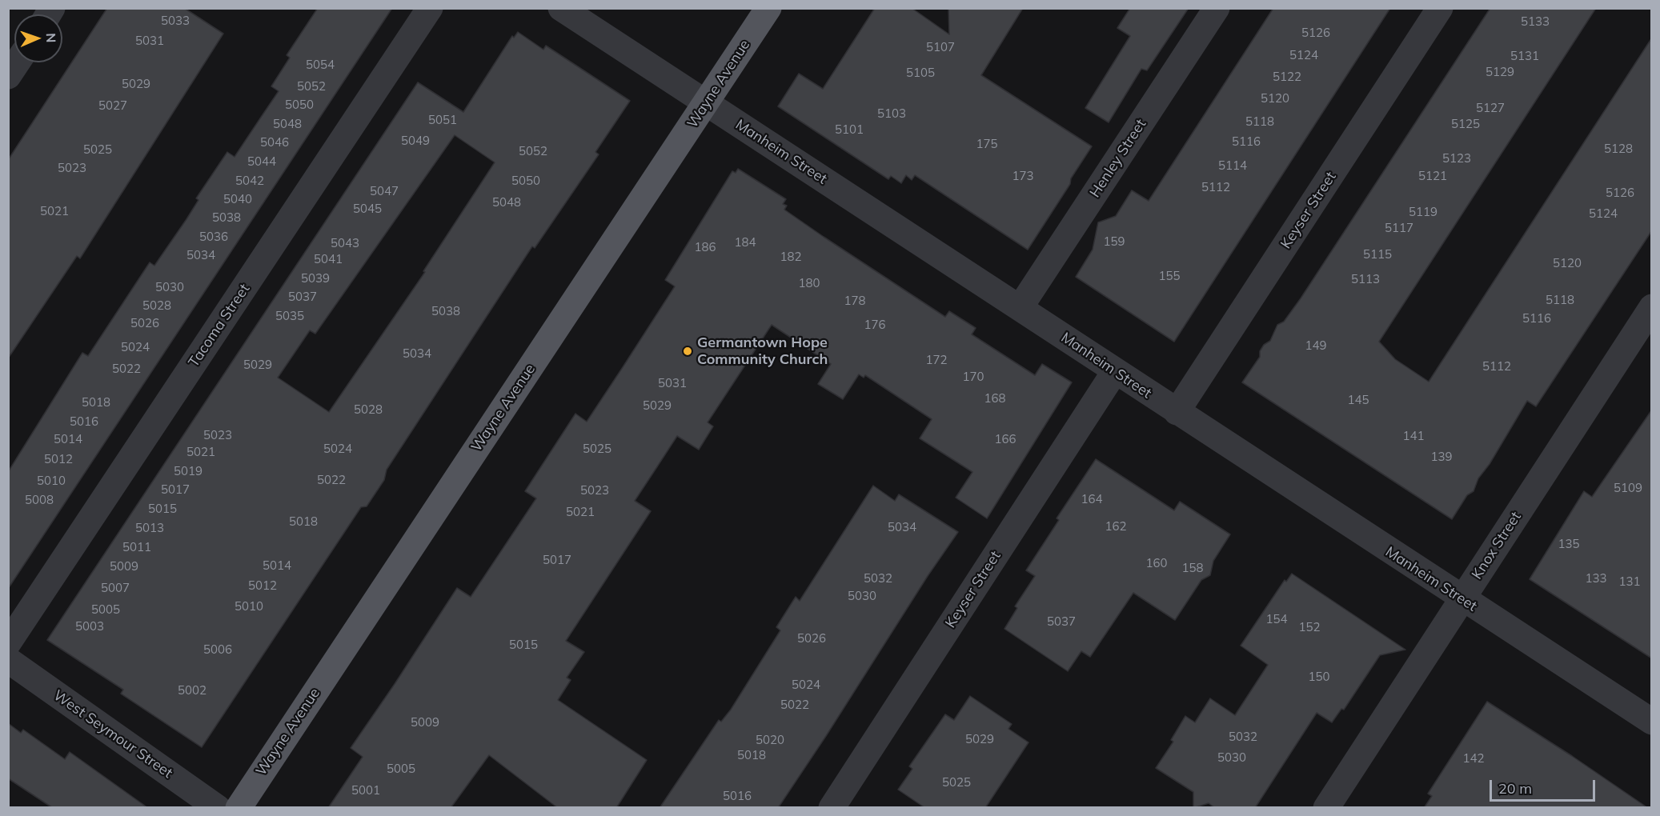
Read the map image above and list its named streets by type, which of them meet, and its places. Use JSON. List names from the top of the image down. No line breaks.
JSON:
{"streets":{"main road":["Wayne Avenue"],"street":["Manheim Street","Henley Street","Keyser Street","Tacoma Street","Knox Street","West Seymour Street"]},"crossings":[["Wayne Avenue","Manheim Street"],["Manheim Street","Henley Street"],["Manheim Street","Keyser Street"],["Manheim Street","Knox Street"]],"places":["Germantown Hope Community Church"],"house_numbers":["5033","5133","5126","5031","5107","5124","5131","5054","5129","5105","5122","5029","5052","5120","5050","5027","5127","5103","5051","5118","5048","5125","5101","5049","5116","5046","175","5128","5025","5052","5123","5044","5114","5023","173","5121","5042","5050","5112","5047","5126","5040","5048","5045","5021","5119","5124","5038","5117","5036","159","184","5043","186","5115","5034","182","5041","5120","155","5039","5113","180","5030","5037","5118","178","5028","5038","5035","5116","5026","176","149","5024","5034","172","5029","5112","5022","170","5031","168","145","5018","5029","5028","5016","5023","141","5014","166","5024","5025","5021","139","5012","5019","5022","5010","5109","5017","5023","164","5008","5015","5021","5018","162","5034","5013","135","5011","5017","160","5014","5009","158","5032","133","131","5012","5007","5030","5010","5005","154","5037","5003","152","5026","5015","5006","150","5024","5002","5022","5009","5032","5029","5020","5018","5030","142","5005","5025","5001","5016"],"scale_bar":"20 m","north":"right"}
